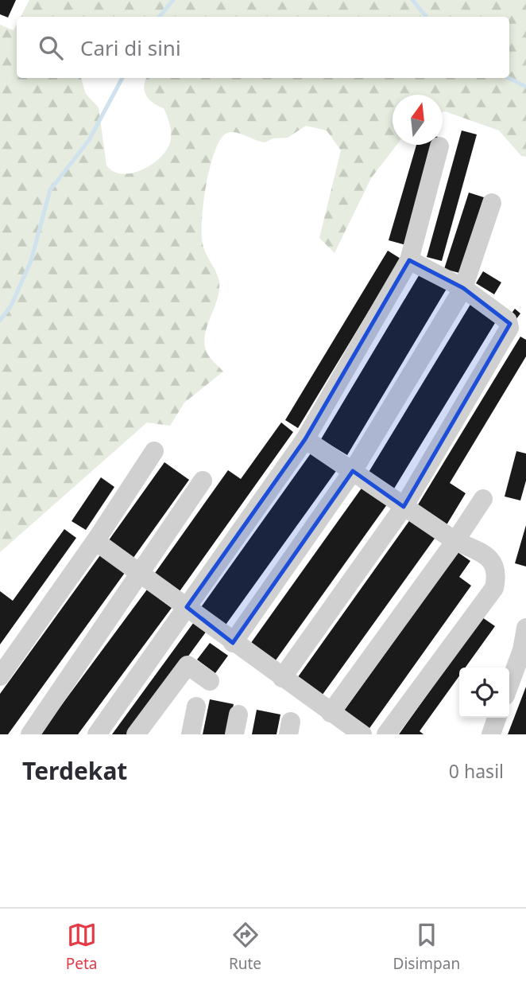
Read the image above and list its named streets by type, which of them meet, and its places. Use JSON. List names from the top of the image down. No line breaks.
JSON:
{"north":"top","page":{"search":"Cari di sini","heading":["Terdekat","0 hasil"],"nav":["Peta","Rute","Disimpan"]}}
